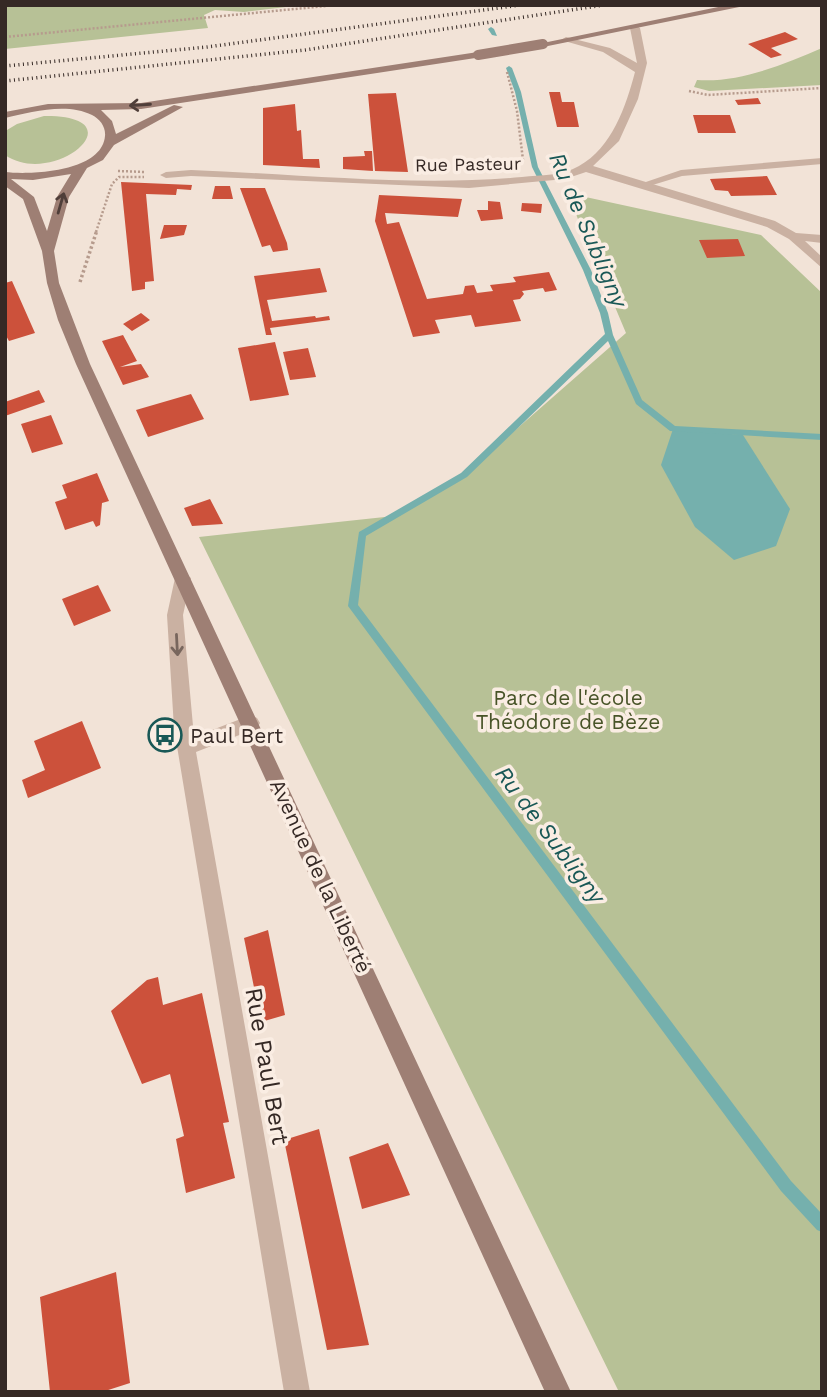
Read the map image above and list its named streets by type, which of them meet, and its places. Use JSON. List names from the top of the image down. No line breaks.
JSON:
{"streets":{"main road":["Avenue de la Liberté"],"street":["Rue Pasteur","Rue Paul Bert"]},"crossings":[["Avenue de la Liberté","Rue Paul Bert"]],"water":["Ru de Subligny"],"parks":["Parc de l'école Théodore de Bèze"],"places":{"bus stop":["Paul Bert"]}}
